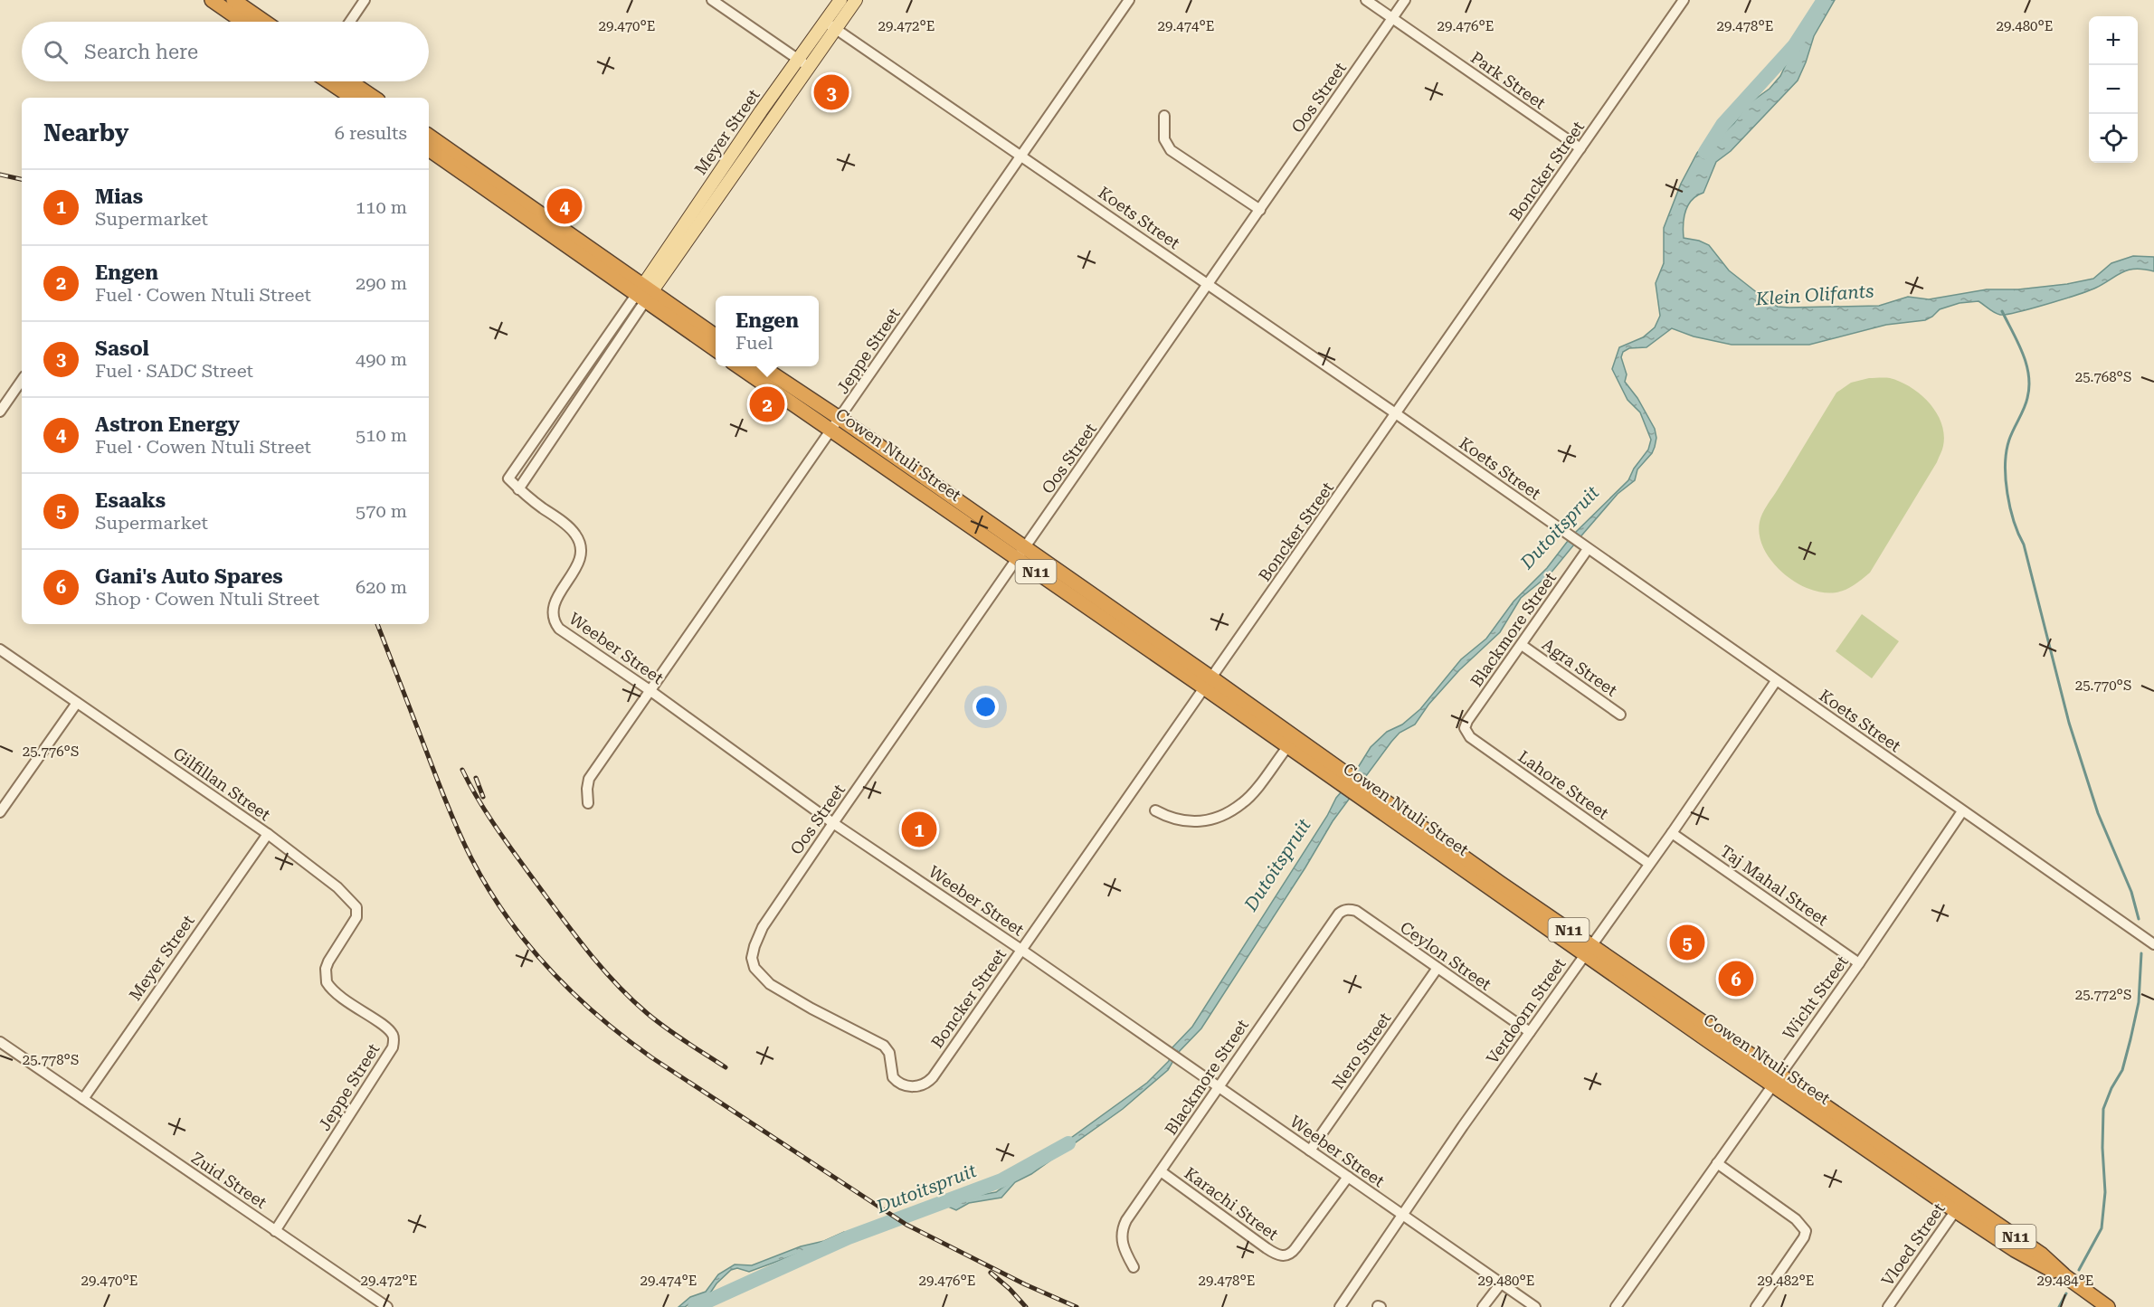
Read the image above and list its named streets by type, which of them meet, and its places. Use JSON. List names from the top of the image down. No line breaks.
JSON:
{"streets":{"highway":["Cowen Ntuli Street","N11"],"main road":["Meyer Street"],"street":["Park Street","Oos Street","Boncker Street","Koets Street","Jeppe Street","Blackmore Street","Weeber Street","Agra Street","Gilfillan Street","Lahore Street","Taj Mahal Street","Ceylon Street","Wicht Street","Verdoorn Street","Nero Street","Zuid Street","Karachi Street","Vloed Street"]},"crossings":[["Park Street","Oos Street"],["Park Street","Boncker Street"],["Oos Street","Boncker Street"],["Oos Street","Koets Street"],["Oos Street","Cowen Ntuli Street"],["Oos Street","Weeber Street"],["Meyer Street","Koets Street"],["Meyer Street","Weeber Street"],["Meyer Street","Gilfillan Street"],["Meyer Street","Zuid Street"],["Boncker Street","Koets Street"],["Boncker Street","Cowen Ntuli Street"],["Boncker Street","Weeber Street"],["Koets Street","Jeppe Street"],["Koets Street","Blackmore Street"],["Koets Street","Wicht Street"],["Koets Street","Verdoorn Street"],["Jeppe Street","Cowen Ntuli Street"],["Jeppe Street","Weeber Street"],["Jeppe Street","Gilfillan Street"],["Jeppe Street","Zuid Street"],["Cowen Ntuli Street","Wicht Street"],["Cowen Ntuli Street","Verdoorn Street"],["Cowen Ntuli Street","Vloed Street"],["Blackmore Street","Weeber Street"],["Blackmore Street","Agra Street"],["Blackmore Street","Lahore Street"],["Blackmore Street","Ceylon Street"],["Blackmore Street","Karachi Street"],["Weeber Street","Verdoorn Street"],["Weeber Street","Nero Street"],["Weeber Street","Karachi Street"],["Lahore Street","Verdoorn Street"],["Taj Mahal Street","Wicht Street"],["Taj Mahal Street","Verdoorn Street"],["Ceylon Street","Verdoorn Street"],["Ceylon Street","Nero Street"]],"water":["Klein Olifants","Dutoitspruit"],"page":{"map_buttons":["+","−"],"search":"Search here","pins":["3","4","2","1","5","6"],"heading":["Nearby","6 results"],"list":[{"mark":"1","name":"Mias","note":"Supermarket","value":"110 m"},{"mark":"2","name":"Engen","note":"Fuel · Cowen Ntuli Street","value":"290 m"},{"mark":"3","name":"Sasol","note":"Fuel · SADC Street","value":"490 m"},{"mark":"4","name":"Astron Energy","note":"Fuel · Cowen Ntuli Street","value":"510 m"},{"mark":"5","name":"Esaaks","note":"Supermarket","value":"570 m"},{"mark":"6","name":"Gani's Auto Spares","note":"Shop · Cowen Ntuli Street","value":"620 m"}],"popup":["Engen","Fuel"]},"coordinates":["29.470°E","29.472°E","29.474°E","29.476°E","29.478°E","29.480°E","25.768°S","25.770°S","25.776°S","25.772°S","25.778°S","29.482°E","29.484°E"]}
